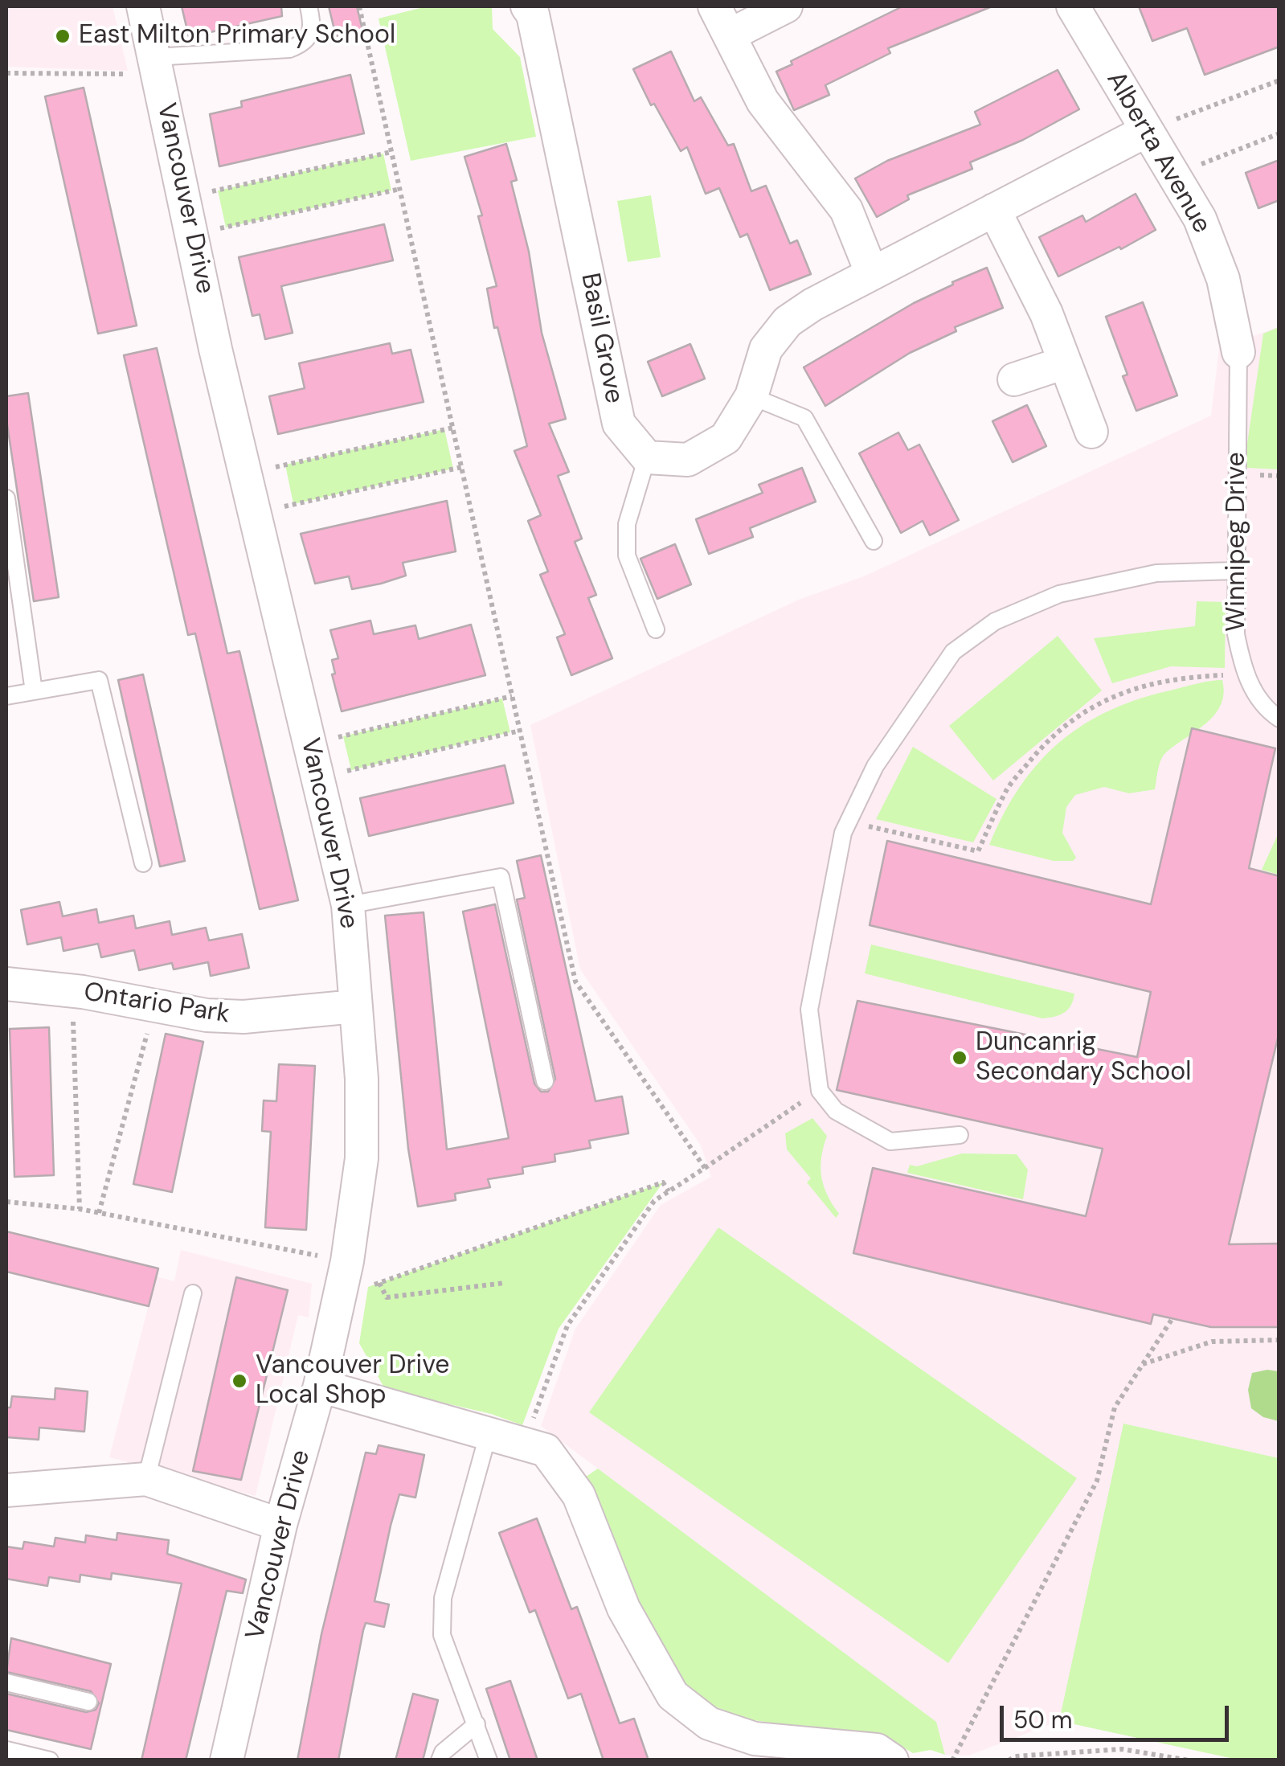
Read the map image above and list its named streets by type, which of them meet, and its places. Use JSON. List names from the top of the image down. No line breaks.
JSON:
{"streets":{"street":["Alberta Avenue","Vancouver Drive","Basil Grove","Ontario Park"],"lane":["Winnipeg Drive"]},"crossings":[["Alberta Avenue","Winnipeg Drive"],["Vancouver Drive","Ontario Park"]],"places":["East Milton Primary School","Duncanrig Secondary School","Vancouver Drive Local Shop"],"scale_bar":"50 m"}
